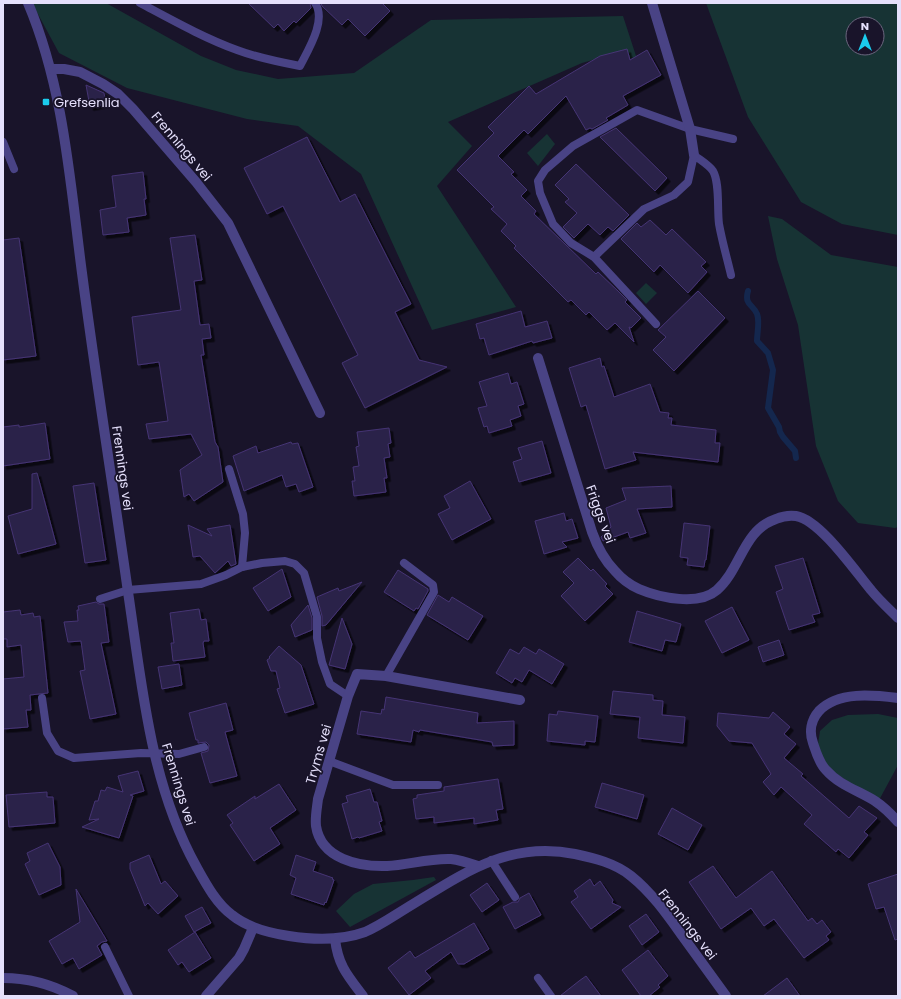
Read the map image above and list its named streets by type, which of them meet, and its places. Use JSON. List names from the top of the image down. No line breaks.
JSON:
{"streets":{"street":["Frennings vei","Friggs vei","Tryms vei"]},"crossings":[["Frennings vei","Tryms vei"]],"places":{"transit":["Grefsenlia"]},"north":"top"}
